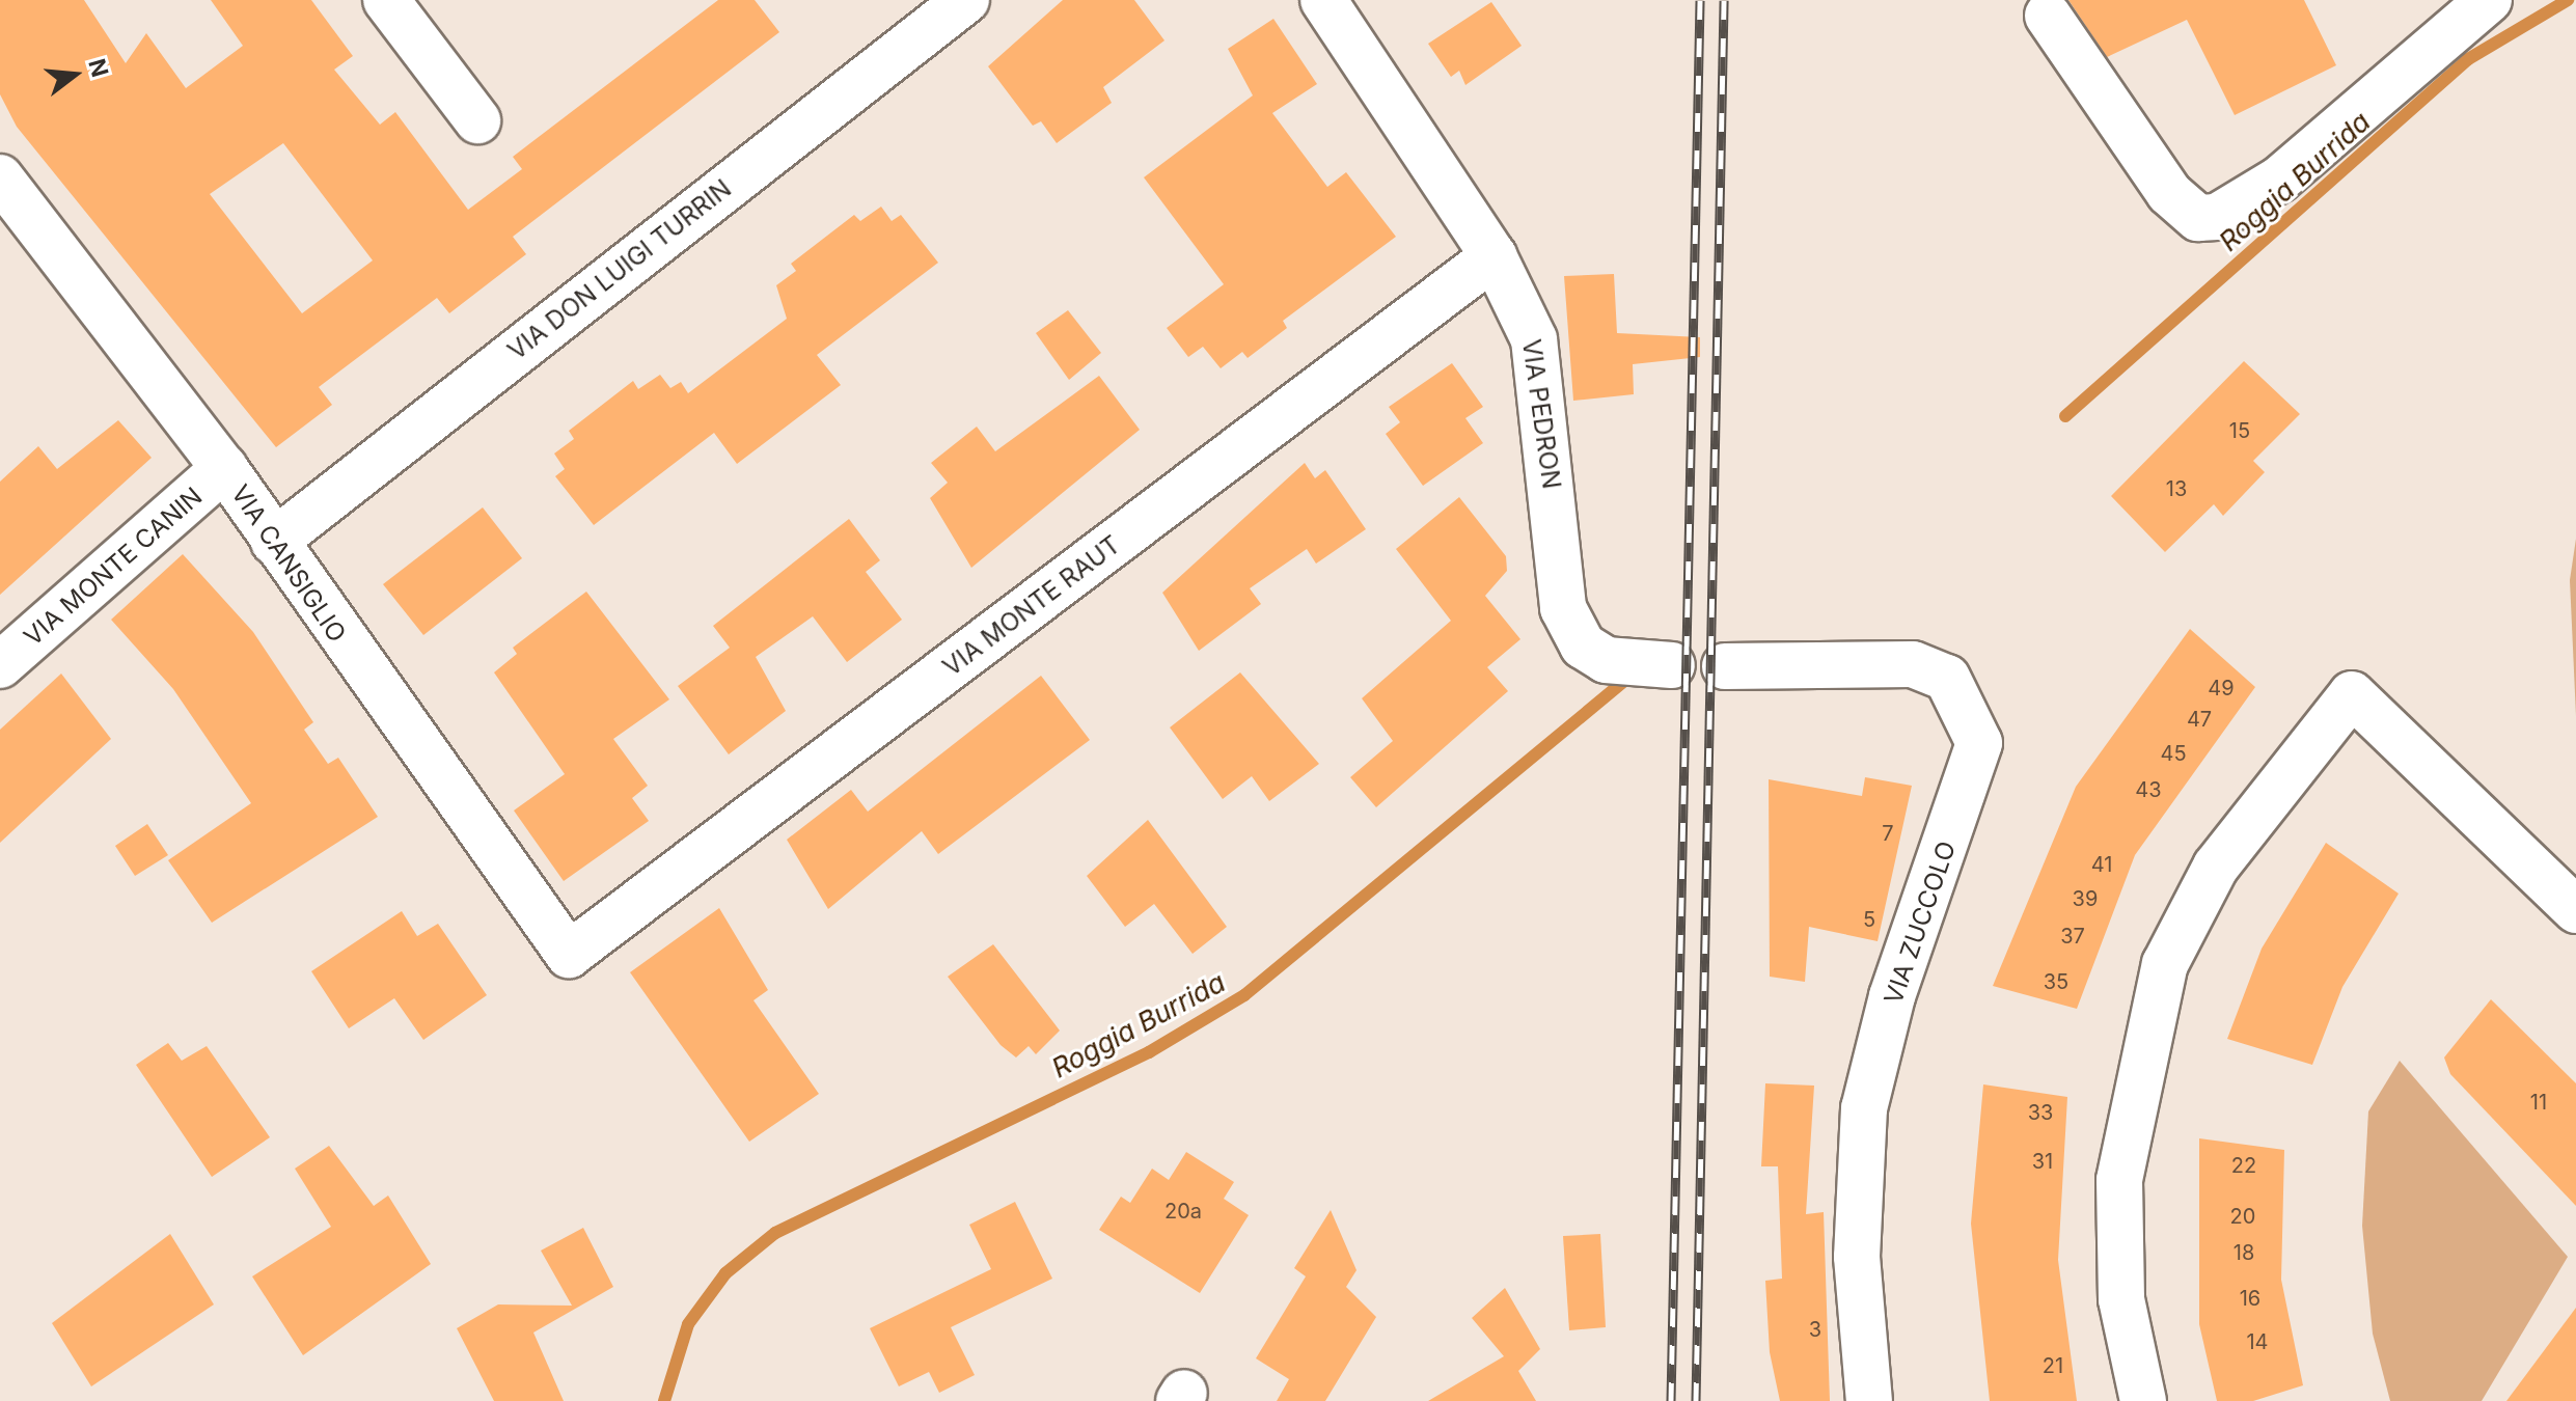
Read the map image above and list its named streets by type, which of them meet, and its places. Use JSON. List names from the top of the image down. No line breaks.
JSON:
{"streets":{"street":["VIA DON LUIGI TURRIN","VIA PEDRON","VIA CANSIGLIO","VIA MONTE CANIN","VIA MONTE RAUT","VIA ZUCCOLO"]},"crossings":[["VIA DON LUIGI TURRIN","VIA CANSIGLIO"],["VIA PEDRON","VIA MONTE RAUT"],["VIA CANSIGLIO","VIA MONTE CANIN"],["VIA CANSIGLIO","VIA MONTE RAUT"]],"water":["Roggia Burrida"],"house_numbers":["15","13","49","47","45","43","7","41","39","5","37","35","11","33","31","22","20a","20","18","16","3","14","21"],"north":"right"}
